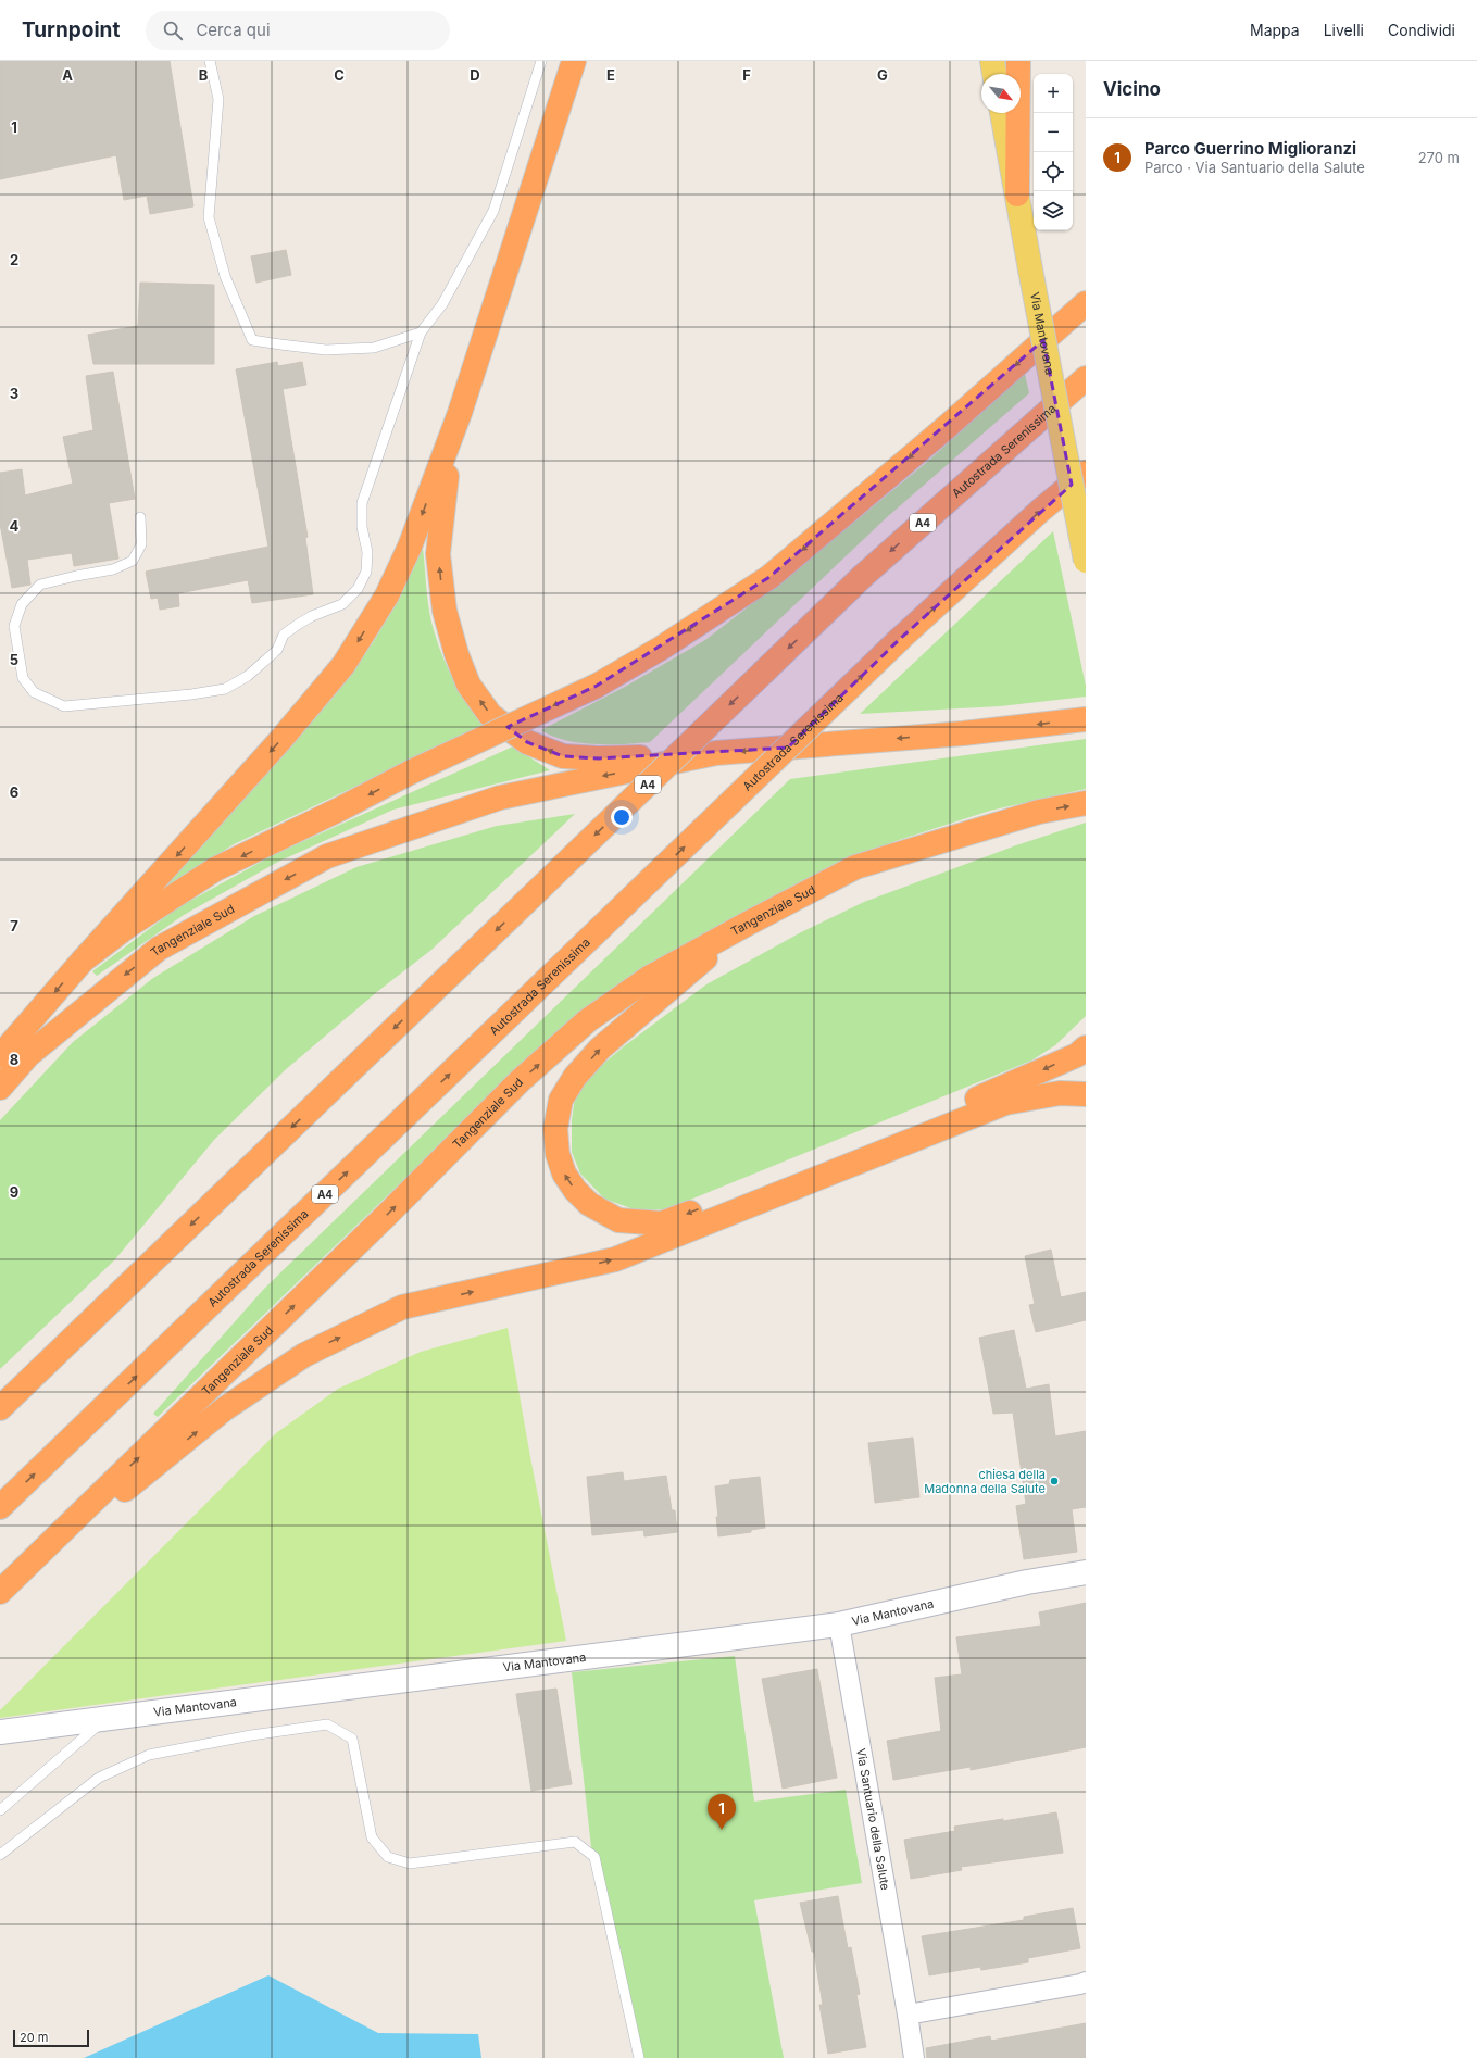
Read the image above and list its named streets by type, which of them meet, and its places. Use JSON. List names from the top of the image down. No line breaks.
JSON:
{"streets":{"highway":["Autostrada Serenissima","A4","Tangenziale Sud"],"main road":["Via Mantovana"],"street":["Via Santuario della Salute"]},"crossings":[["Via Mantovana","Via Santuario della Salute"]],"places":["chiesa della Madonna della Salute"],"scale_bar":"20 m","north":"bottom right","page":{"header":"Turnpoint","search":"Cerca qui","nav":["Mappa","Livelli","Condividi"],"heading":"Vicino","map_buttons":["+","−"],"list":[{"mark":"1","name":"Parco Guerrino Miglioranzi","note":"Parco · Via Santuario della Salute","value":"270 m"}],"pins":"1","scale":"20 m"},"grid":{"columns":["A","B","C","D","E","F","G"],"rows":["1","2","3","4","5","6","7","8","9"]}}
